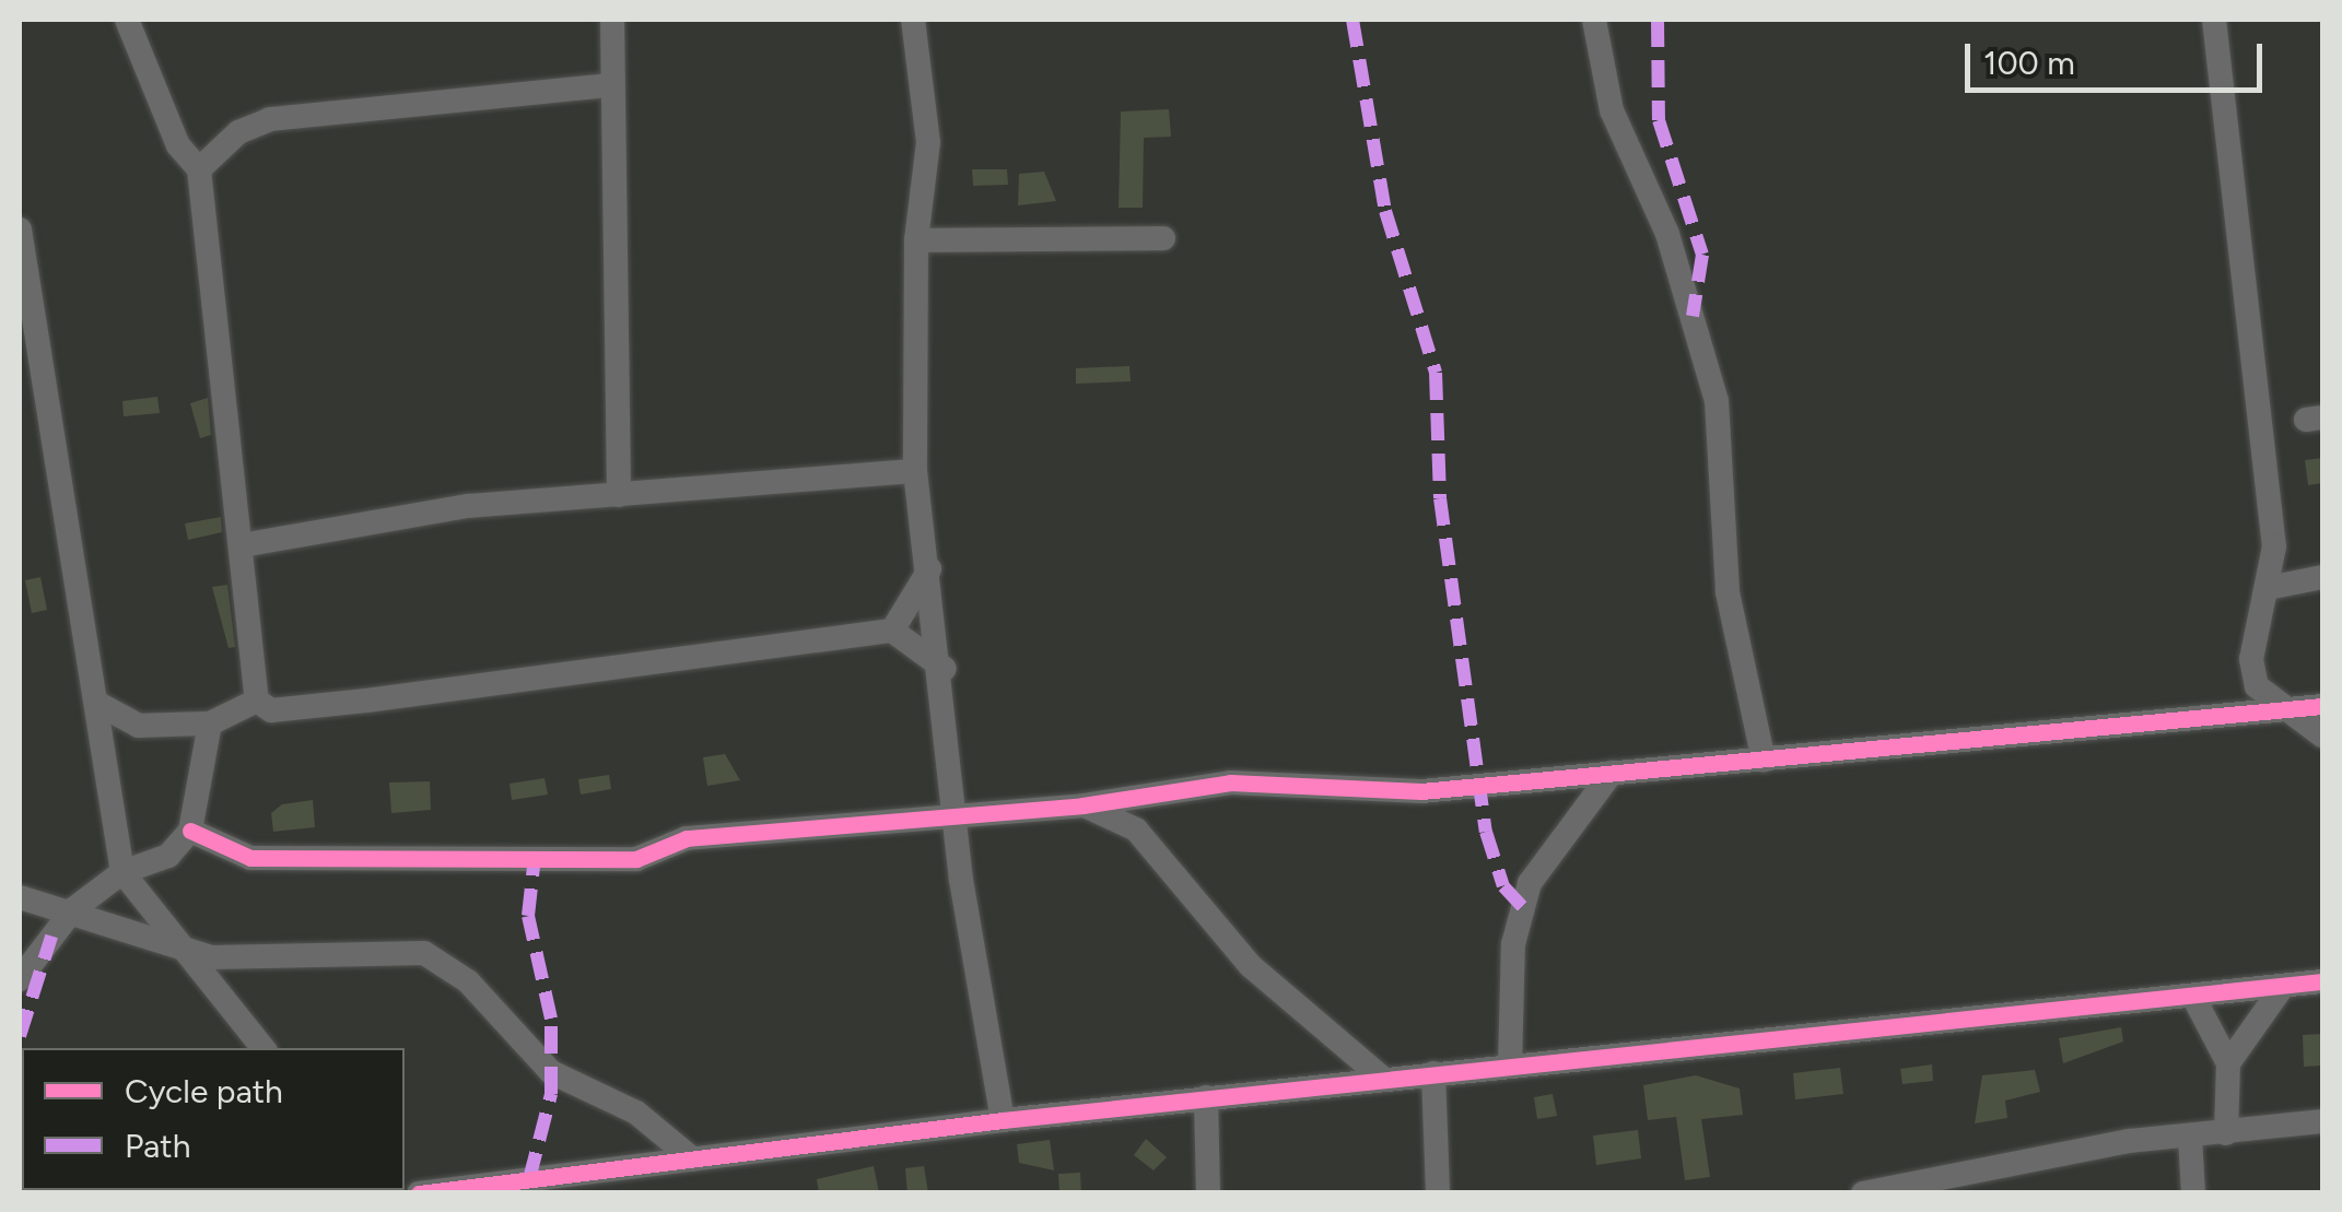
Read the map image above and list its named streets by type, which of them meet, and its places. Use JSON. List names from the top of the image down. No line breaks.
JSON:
{"legend":["Cycle path","Path"],"scale_bar":"100 m"}
